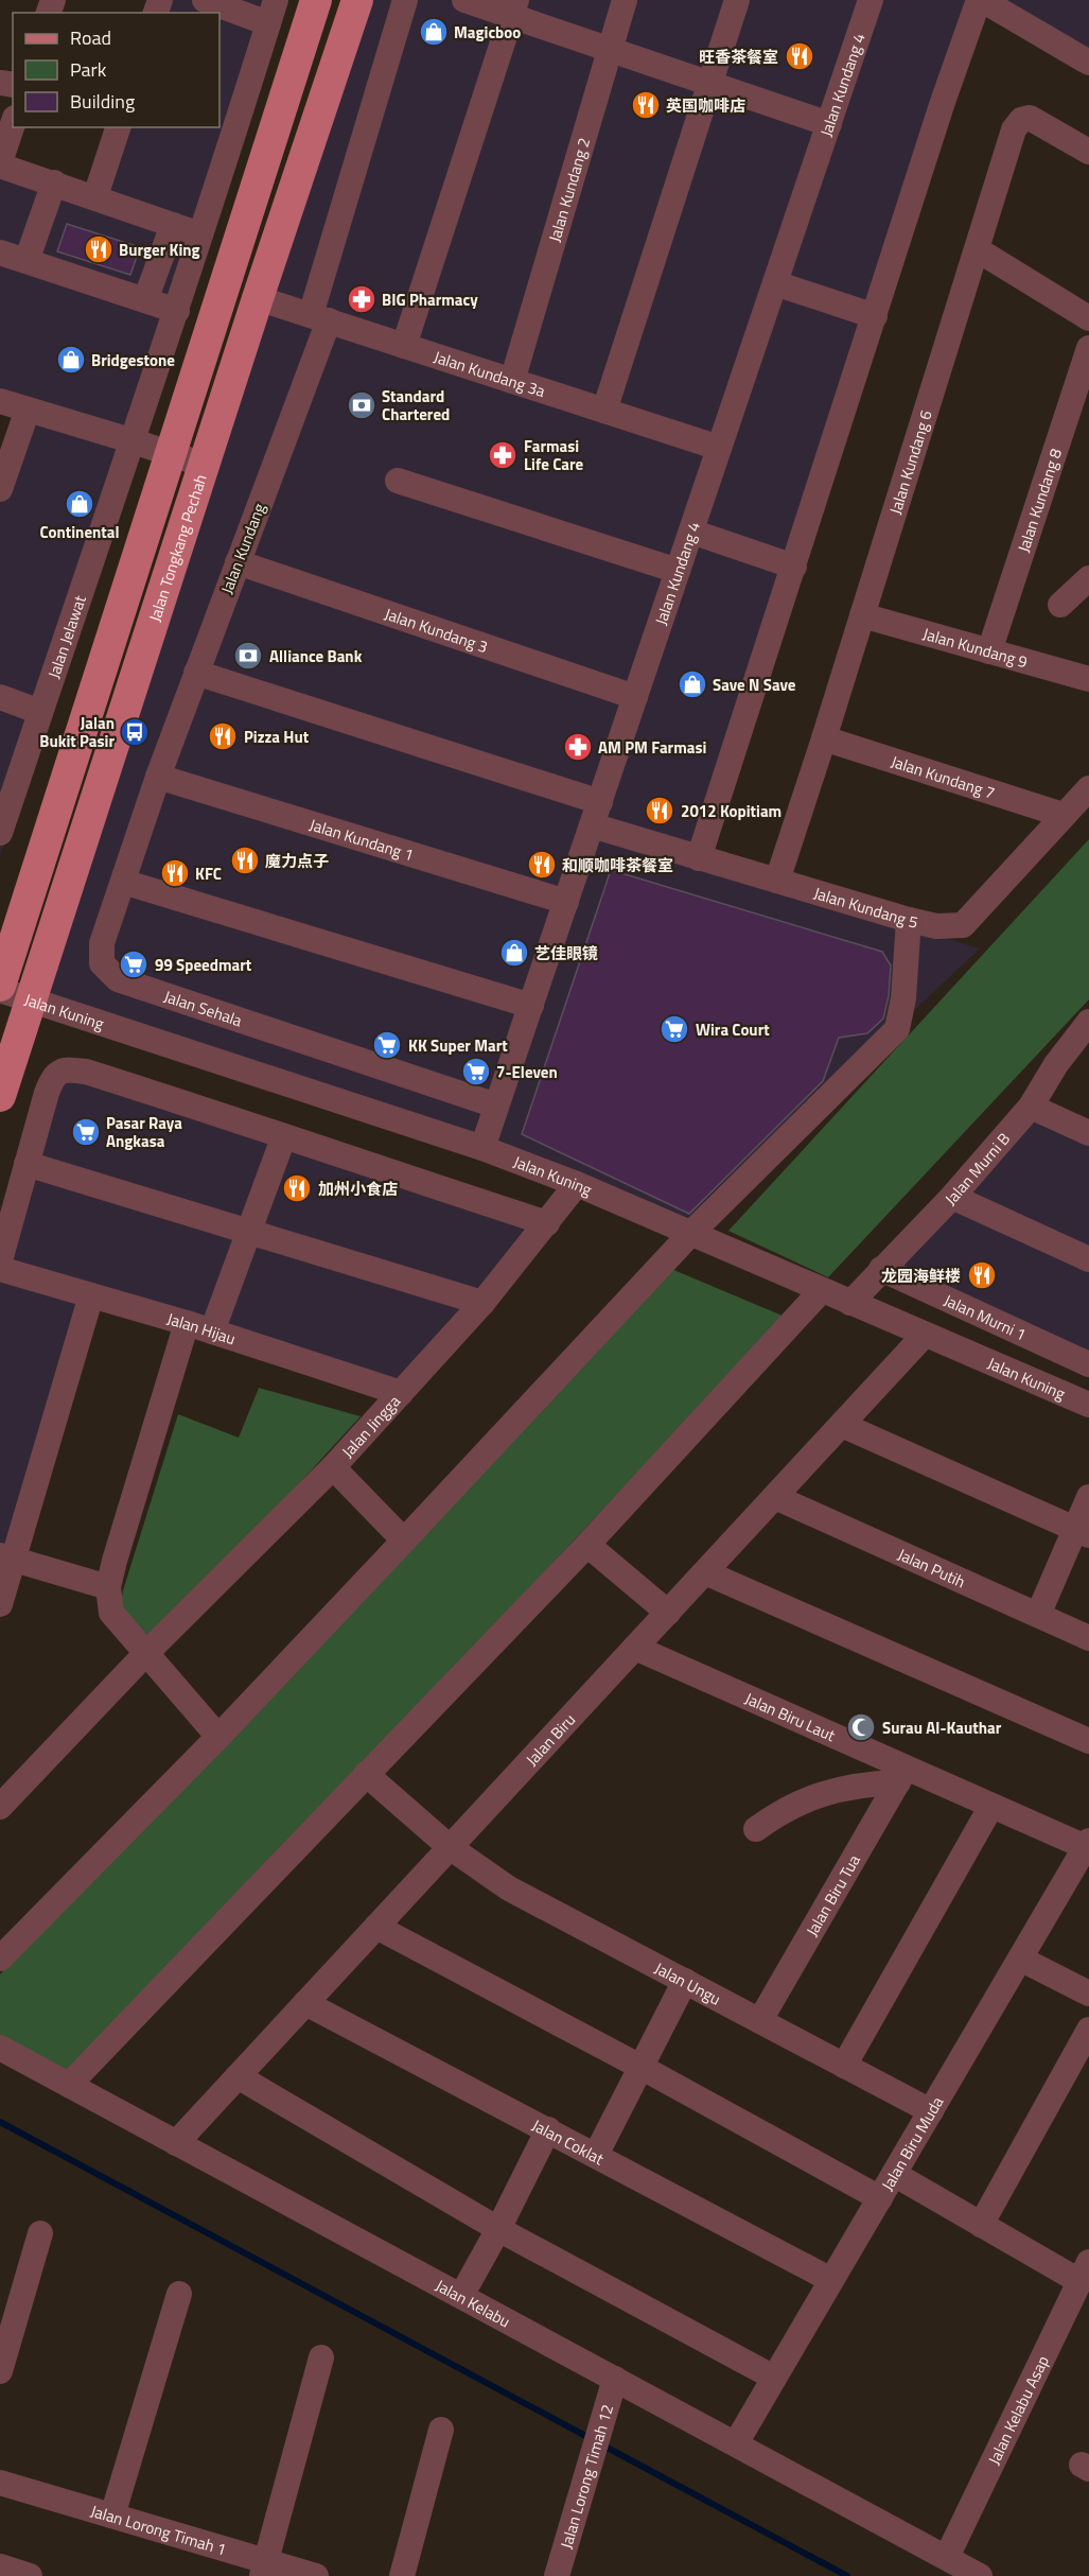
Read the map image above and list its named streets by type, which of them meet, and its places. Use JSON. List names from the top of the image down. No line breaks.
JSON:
{"streets":{"main road":["Jalan Tongkang Pechah"],"street":["Jalan Kundang 4","Jalan Kundang 2","Jalan Kundang 3a","Jalan Kundang 6","Jalan Kundang 8","Jalan Kundang","Jalan Kundang 3","Jalan Jelawat","Jalan Kundang 9","Jalan Kundang 7","Jalan Kundang 1","Jalan Kundang 5","Jalan Sehala","Jalan Kuning","Jalan Murni B","Jalan Murni 1","Jalan Hijau","Jalan Jingga","Jalan Putih","Jalan Biru Laut","Jalan Biru","Jalan Biru Tua","Jalan Ungu","Jalan Coklat","Jalan Biru Muda","Jalan Kelabu","Jalan Kelabu Asap","Jalan Lorong Timah 12","Jalan Lorong Timah 1"]},"crossings":[["Jalan Kundang 4","Jalan Kundang 3a"],["Jalan Kundang 4","Jalan Kundang 3"],["Jalan Kundang 4","Jalan Kundang 1"],["Jalan Kundang 4","Jalan Kundang 5"],["Jalan Kundang 4","Jalan Sehala"],["Jalan Kundang 4","Jalan Kuning"],["Jalan Kundang 2","Jalan Kundang 3a"],["Jalan Kundang 3a","Jalan Tongkang Pechah"],["Jalan Kundang 3a","Jalan Kundang"],["Jalan Kundang 6","Jalan Kundang 9"],["Jalan Kundang 6","Jalan Kundang 7"],["Jalan Kundang 6","Jalan Kundang 5"],["Jalan Kundang 8","Jalan Kundang 9"],["Jalan Tongkang Pechah","Jalan Kuning"],["Jalan Kundang","Jalan Kundang 3"],["Jalan Kundang","Jalan Kundang 1"],["Jalan Kundang","Jalan Sehala"],["Jalan Kundang 7","Jalan Kundang 5"],["Jalan Kundang 1","Jalan Sehala"],["Jalan Kuning","Jalan Murni B"],["Jalan Kuning","Jalan Jingga"],["Jalan Kuning","Jalan Biru"],["Jalan Murni B","Jalan Murni 1"],["Jalan Hijau","Jalan Jingga"],["Jalan Putih","Jalan Biru"],["Jalan Biru Laut","Jalan Biru"],["Jalan Biru Laut","Jalan Biru Tua"],["Jalan Biru Laut","Jalan Biru Muda"],["Jalan Biru","Jalan Ungu"],["Jalan Biru","Jalan Coklat"],["Jalan Biru","Jalan Kelabu"],["Jalan Biru Tua","Jalan Ungu"],["Jalan Ungu","Jalan Biru Muda"],["Jalan Coklat","Jalan Biru Muda"],["Jalan Biru Muda","Jalan Kelabu"],["Jalan Kelabu","Jalan Kelabu Asap"],["Jalan Kelabu","Jalan Lorong Timah 12"]],"places":{"shop":["Magicboo","Bridgestone","Continental","Save N Save","艺佳眼镜"],"restaurant":["旺香茶餐室","英国咖啡店","Burger King","Pizza Hut","2012 Kopitiam","魔力点子","和顺咖啡茶餐室","KFC","加州小食店","龙园海鲜楼"],"pharmacy":["BIG Pharmacy","Farmasi Life Care","AM PM Farmasi"],"bank":["Standard Chartered","Alliance Bank"],"bus stop":["Jalan Bukit Pasir"],"supermarket":["99 Speedmart","Wira Court","KK Super Mart","7-Eleven","Pasar Raya Angkasa"],"mosque":["Surau Al-Kauthar"]},"legend":["Road","Park","Building"]}
